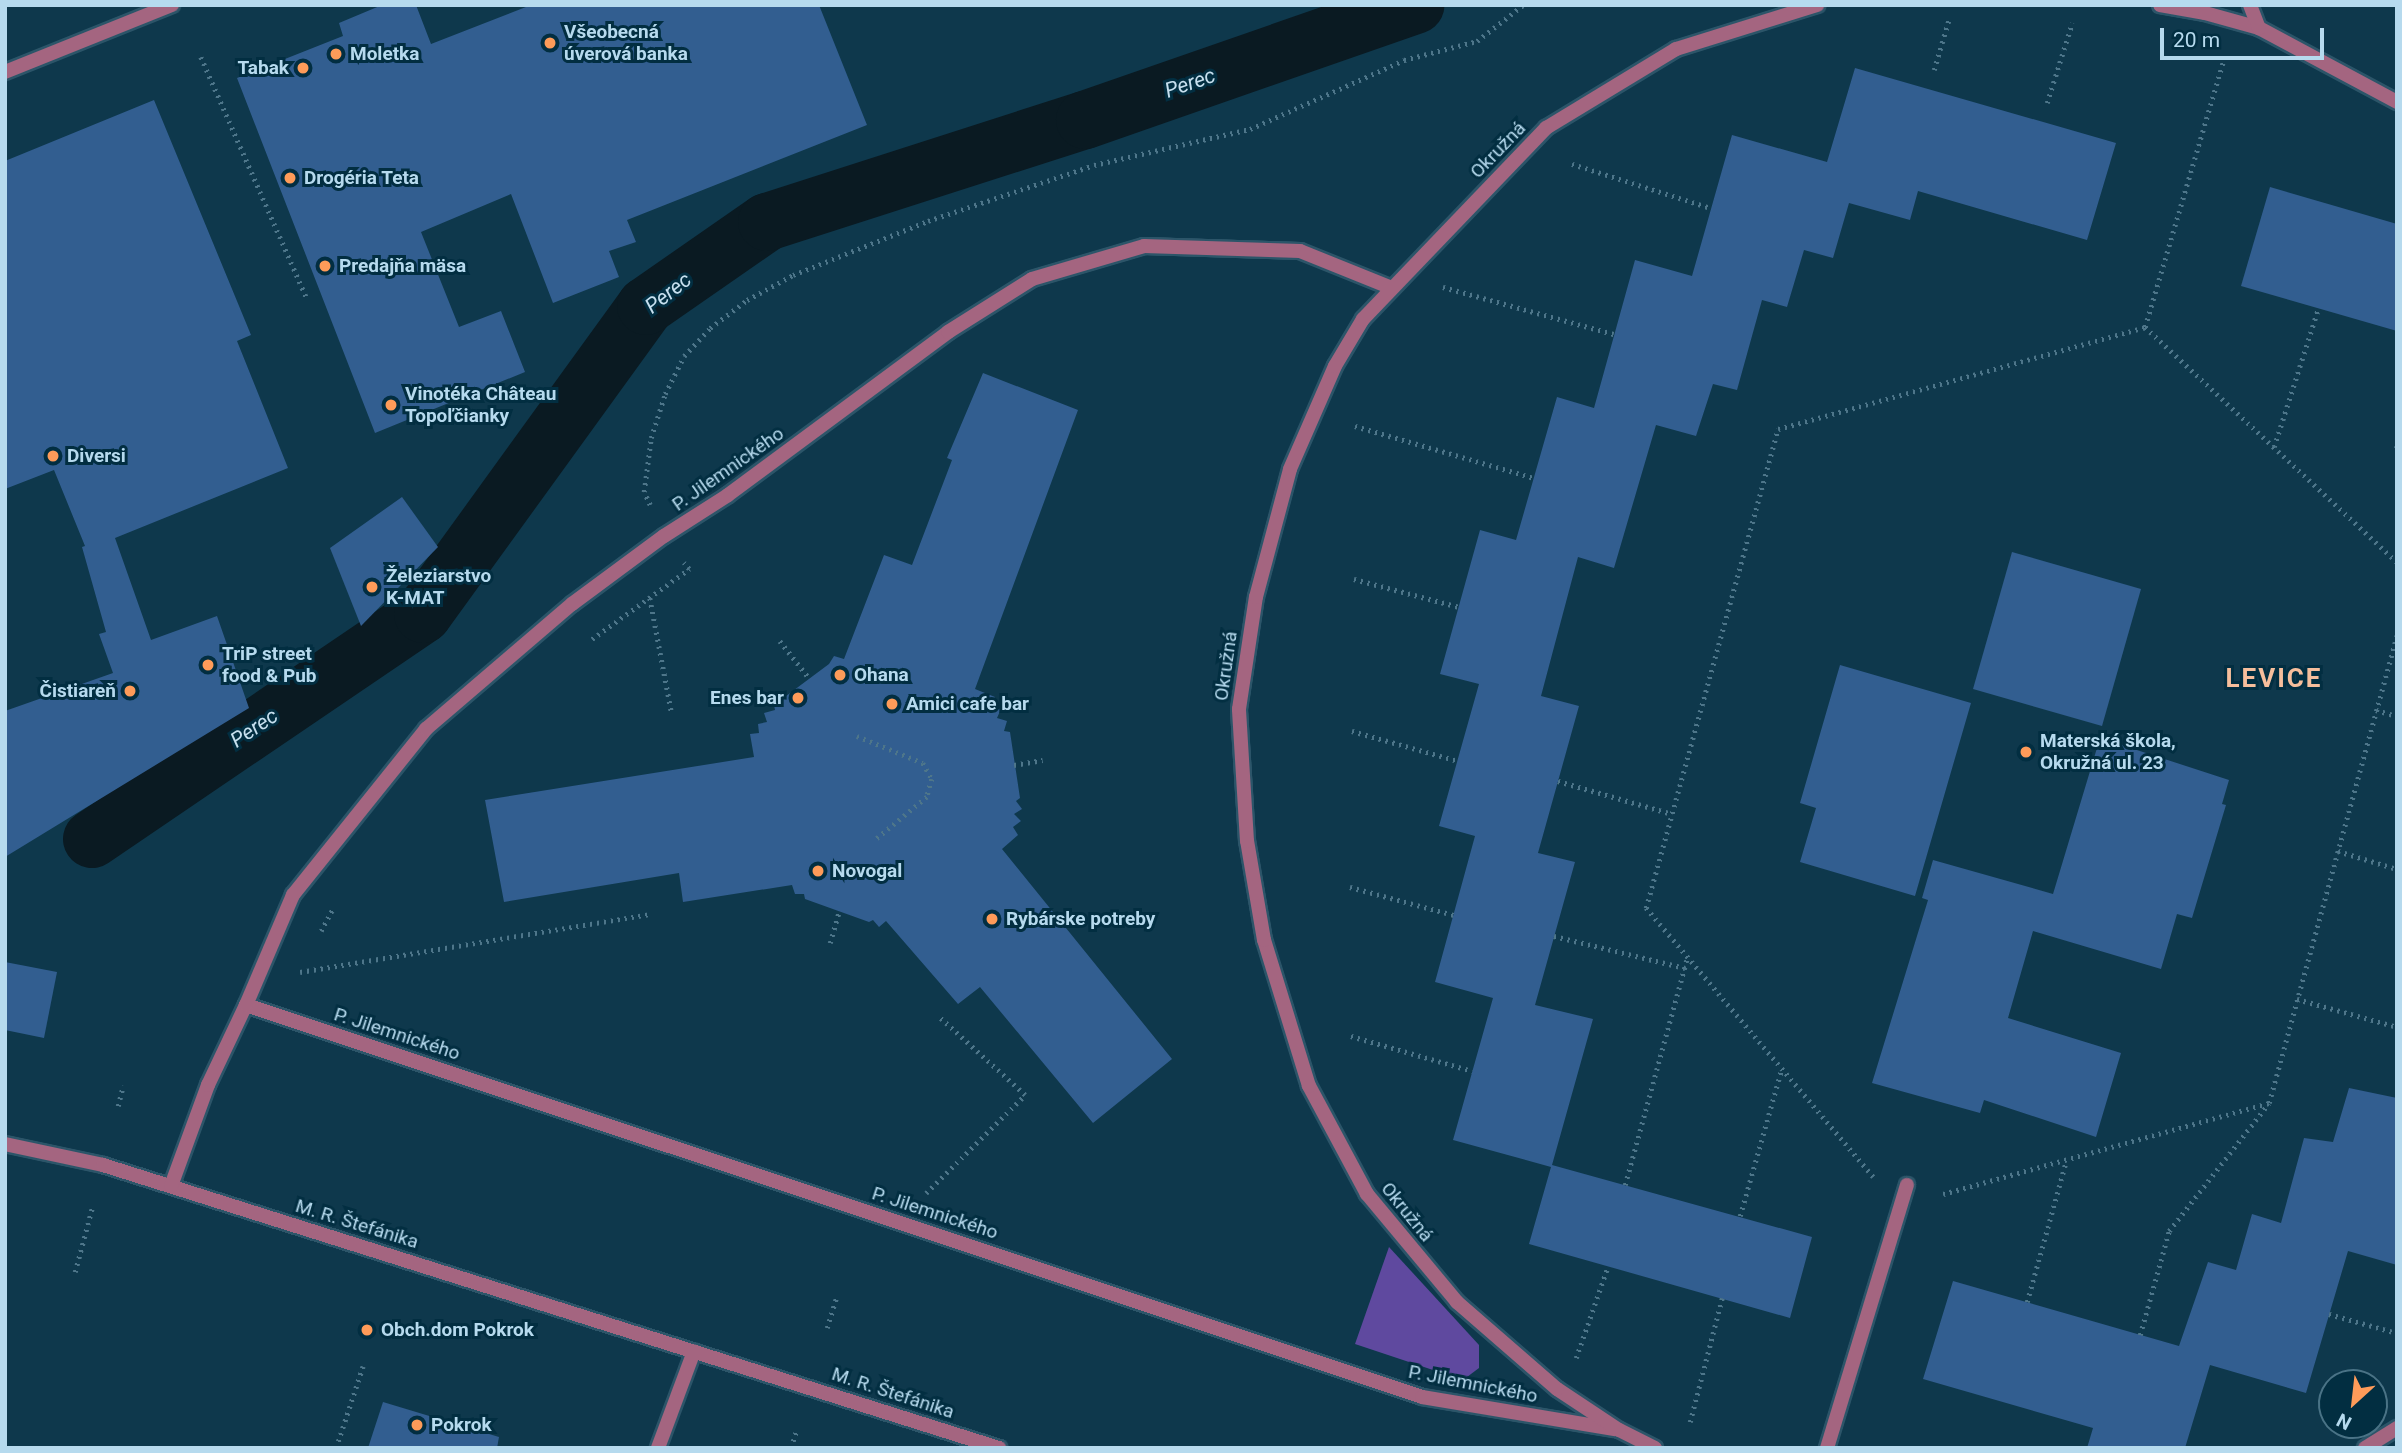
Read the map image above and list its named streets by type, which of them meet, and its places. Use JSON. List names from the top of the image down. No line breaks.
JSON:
{"streets":{"street":["Okružná","P. Jilemnického","M. R. Štefánika"]},"crossings":[["Okružná","P. Jilemnického"],["P. Jilemnického","M. R. Štefánika"]],"districts":["LEVICE"],"water":["Perec"],"places":["Všeobecná úverová banka","Moletka","Tabak","Drogéria Teta","Predajňa mäsa","Vinotéka Château Topoľčianky","Diversi","Železiarstvo K-MAT","TriP street food & Pub","Ohana","Čistiareň","Enes bar","Amici cafe bar","Materská škola, Okružná ul. 23","Novogal","Rybárske potreby","Obch.dom Pokrok","Pokrok"],"scale_bar":"20 m","north":"bottom left"}
